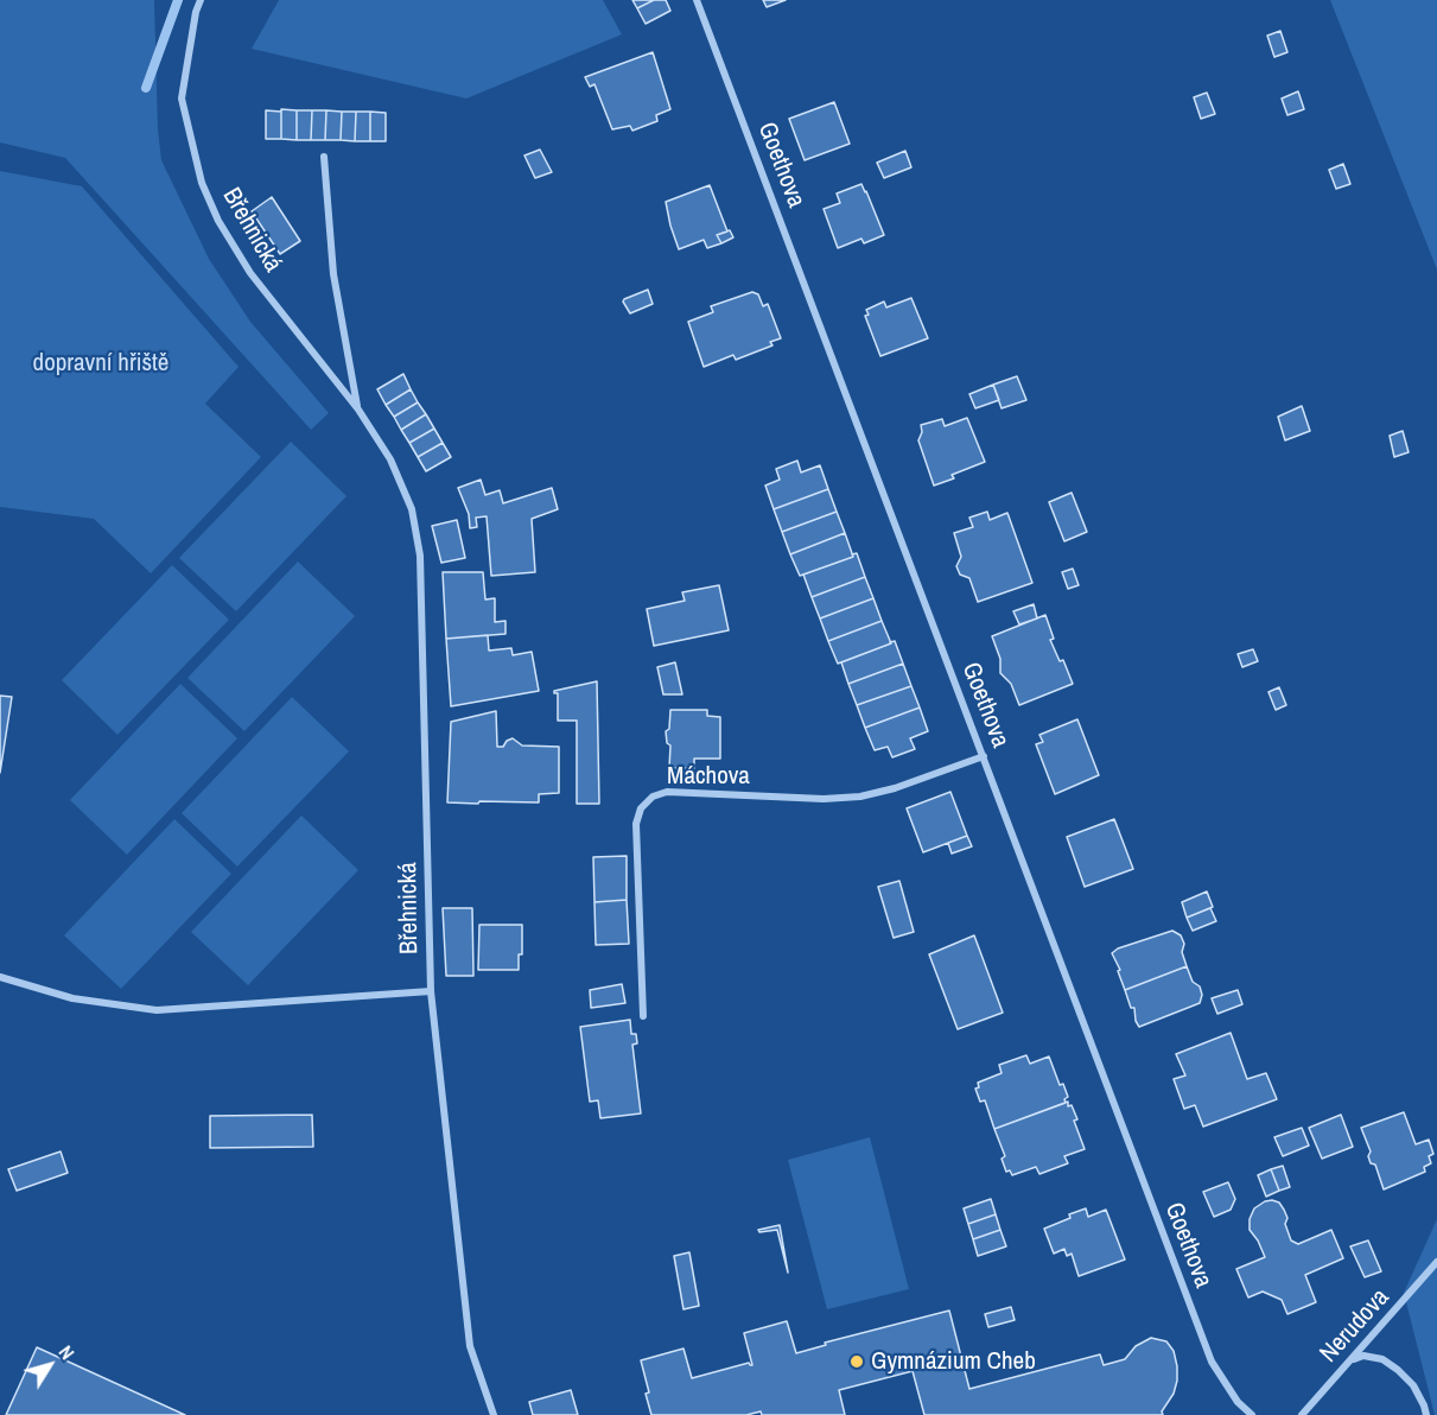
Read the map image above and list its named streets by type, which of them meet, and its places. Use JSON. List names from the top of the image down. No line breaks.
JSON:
{"streets":{"street":["Goethova","Břehnická","Máchova","Nerudova"]},"crossings":[["Goethova","Máchova"]],"parks":["dopravní hřiště"],"places":["Gymnázium Cheb"],"north":"top right"}
